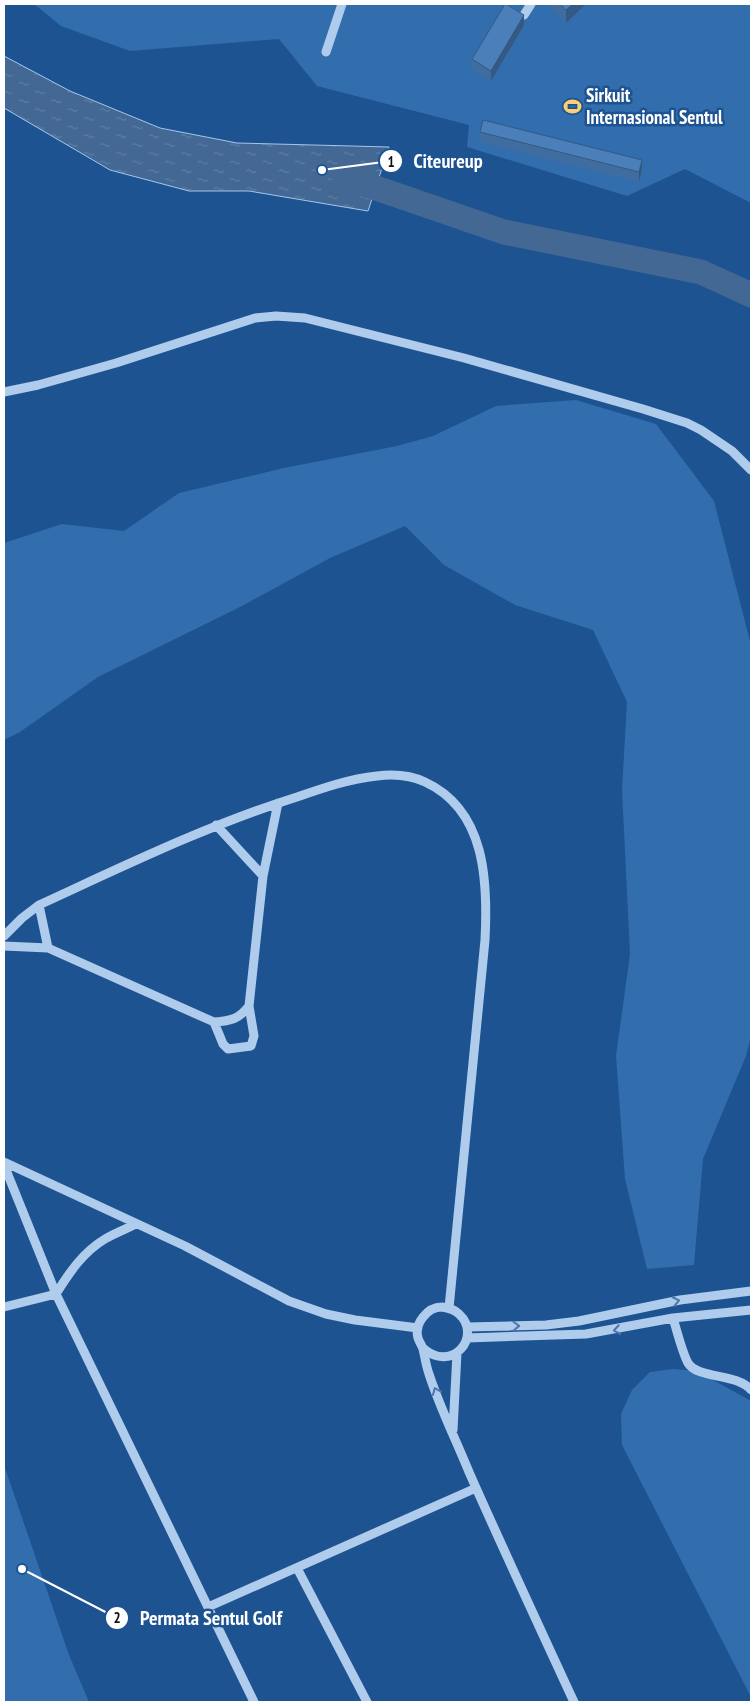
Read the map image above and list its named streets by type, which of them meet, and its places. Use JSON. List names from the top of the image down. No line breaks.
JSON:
{"places":{"sports":["Sirkuit Internasional Sentul"],"other":["Citeureup","Permata Sentul Golf"]}}
